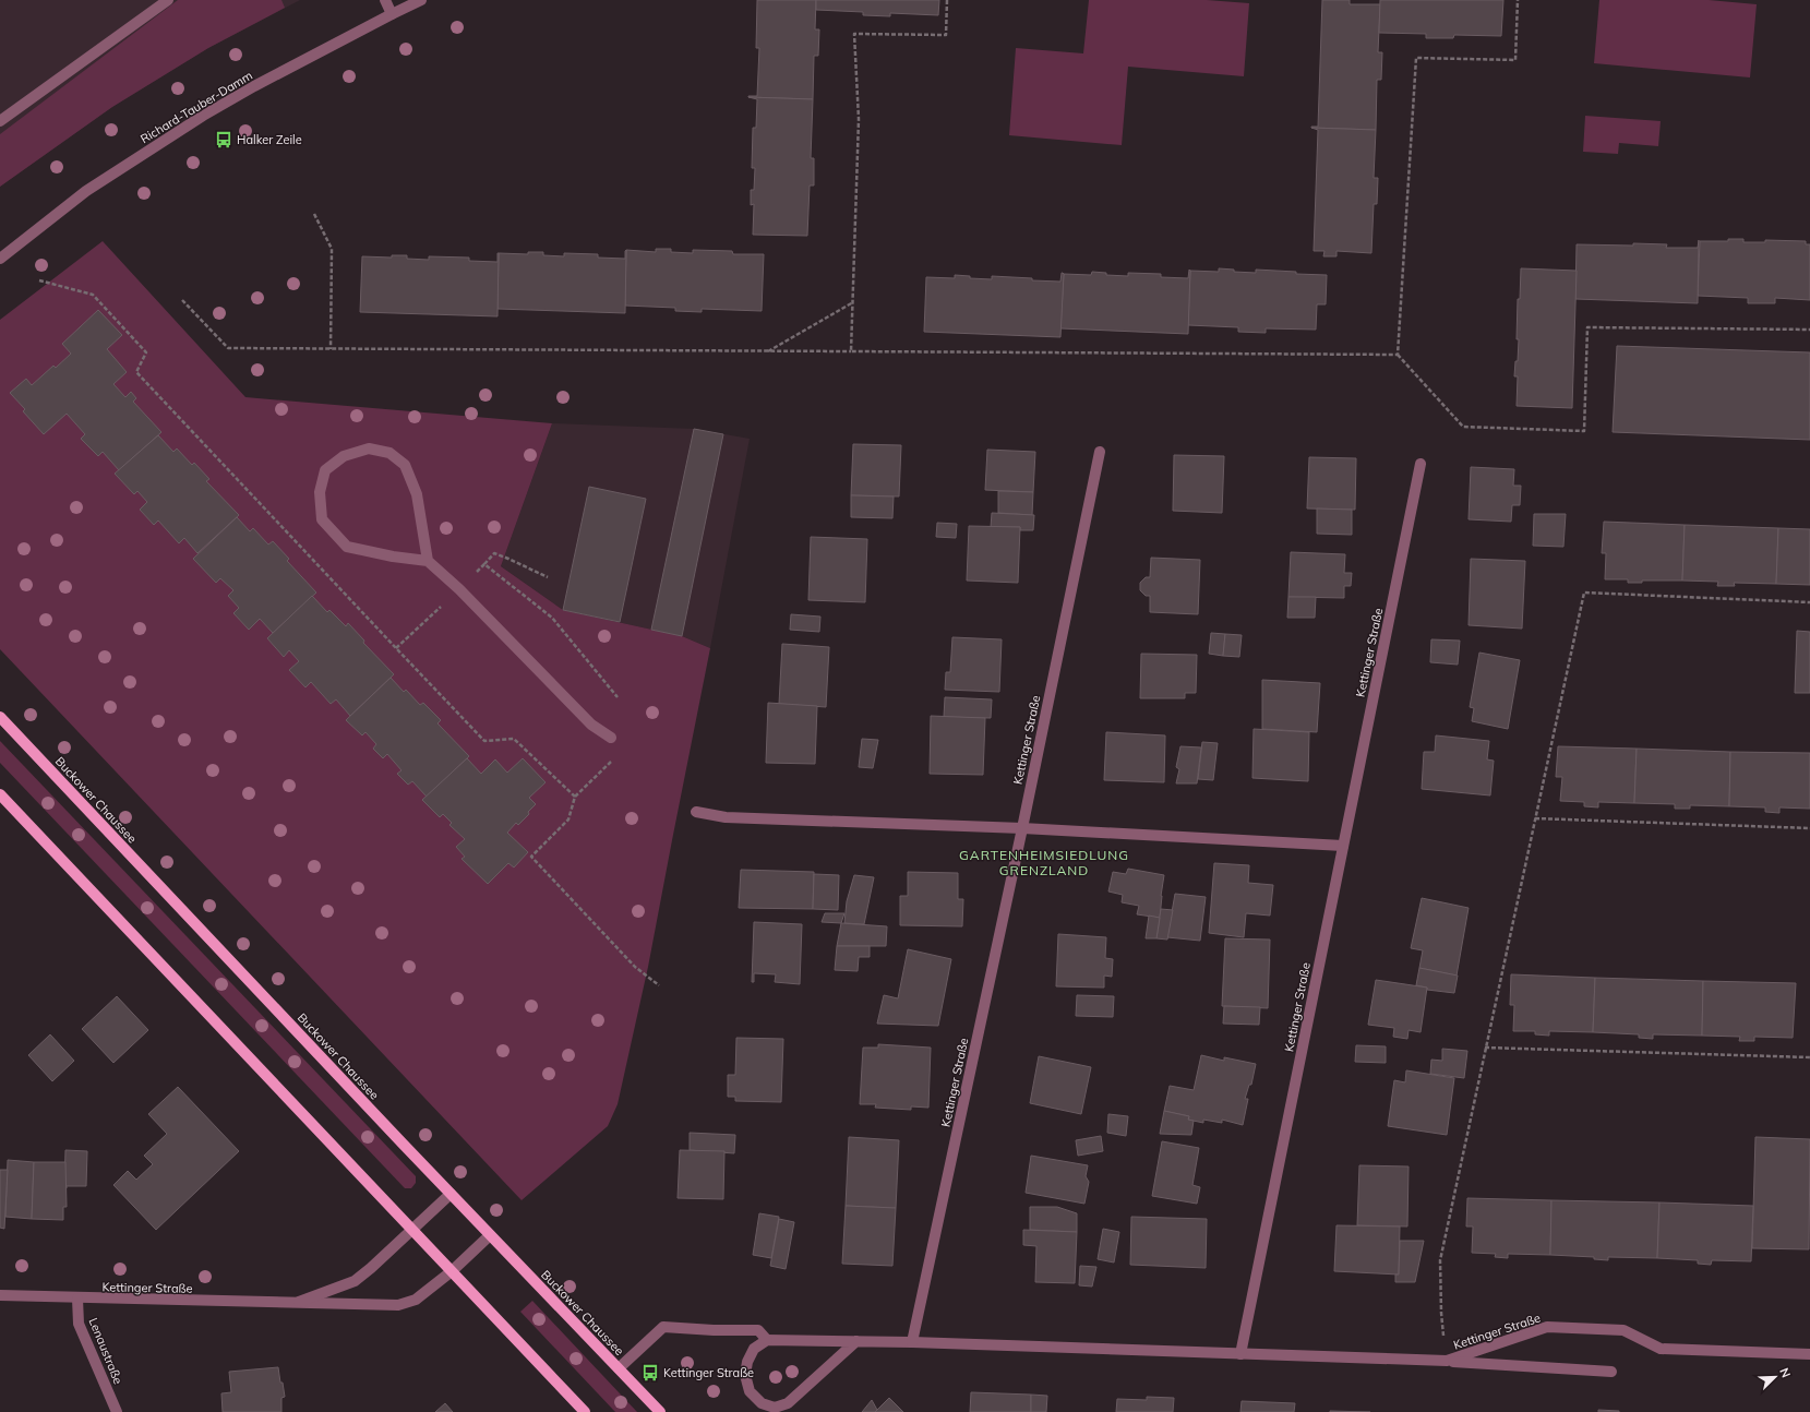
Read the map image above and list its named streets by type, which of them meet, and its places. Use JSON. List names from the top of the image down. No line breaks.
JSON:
{"streets":{"main road":["Buckower Chaussee"],"street":["Richard-Tauber-Damm","Kettinger Straße","Lenaustraße"]},"crossings":[["Kettinger Straße","Buckower Chaussee"],["Kettinger Straße","Lenaustraße"]],"districts":["GARTENHEIMSIEDLUNG GRENZLAND"],"places":{"bus stop":["Halker Zeile","Kettinger Straße"]},"north":"top right"}
